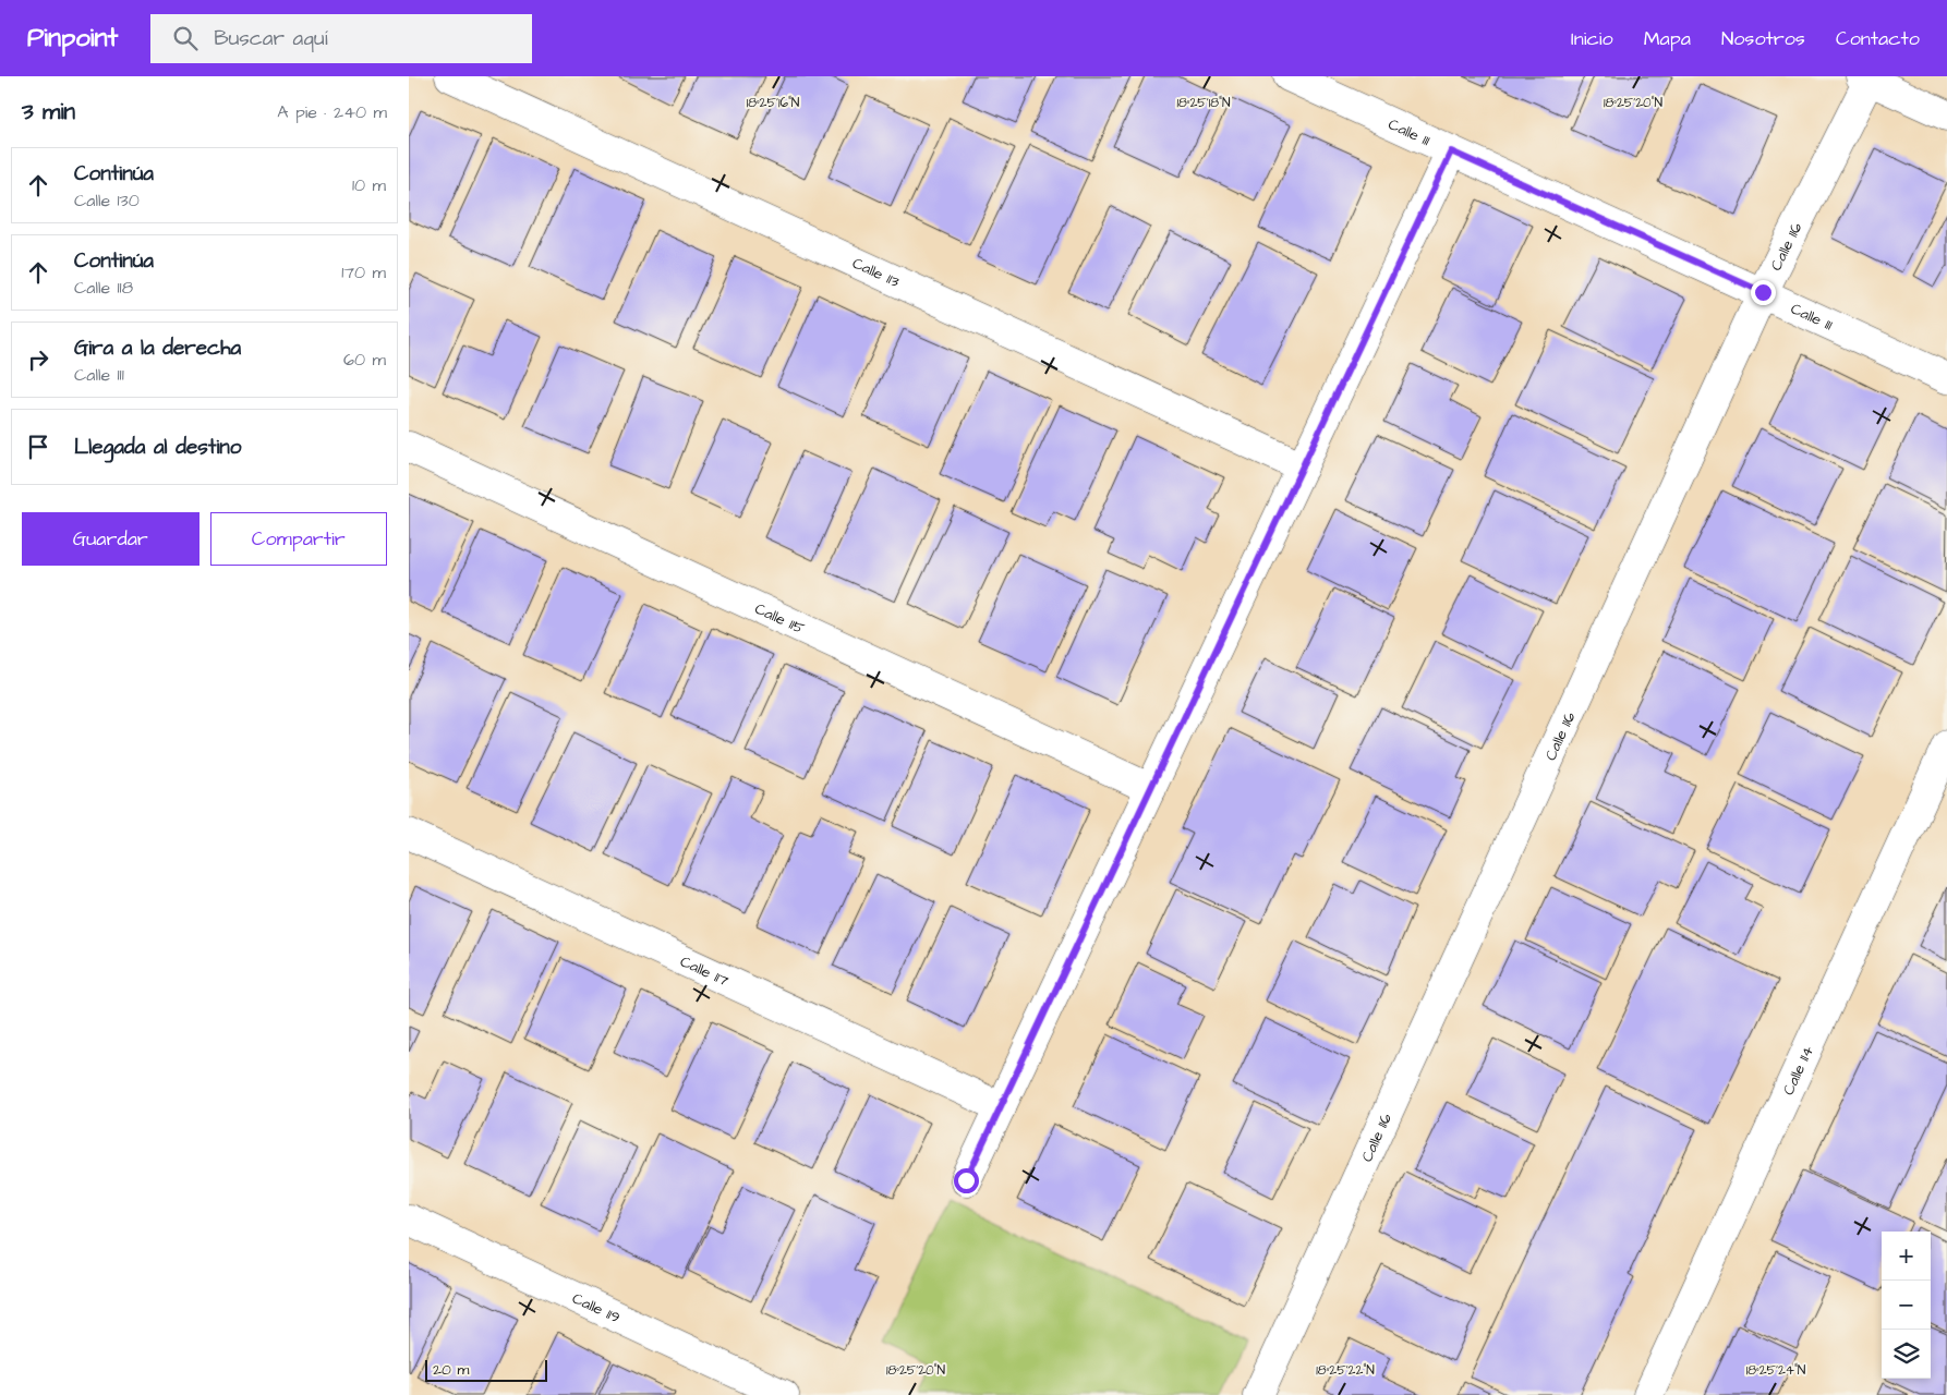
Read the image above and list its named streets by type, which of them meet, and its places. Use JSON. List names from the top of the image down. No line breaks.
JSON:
{"streets":{"street":["Calle 111","Calle 116","Calle 113","Calle 115","Calle 117","Calle 114","Calle 119"]},"crossings":[["Calle 111","Calle 116"]],"scale_bar":"20 m","page":{"header":"Pinpoint","search":"Buscar aquí","nav":["Inicio","Mapa","Nosotros","Contacto"],"heading":["3 min","A pie · 240 m"],"list":[["Continúa","Calle 130","10 m"],["Continúa","Calle 118","170 m"],["Gira a la derecha","Calle 111","60 m"],"Llegada al destino"],"buttons":["Guardar","Compartir"],"map_buttons":["+","−"],"scale":"20 m"},"coordinates":["18°25'16\"N","18°25'18\"N","18°25'20\"N","18°25'22\"N","18°25'24\"N"]}
